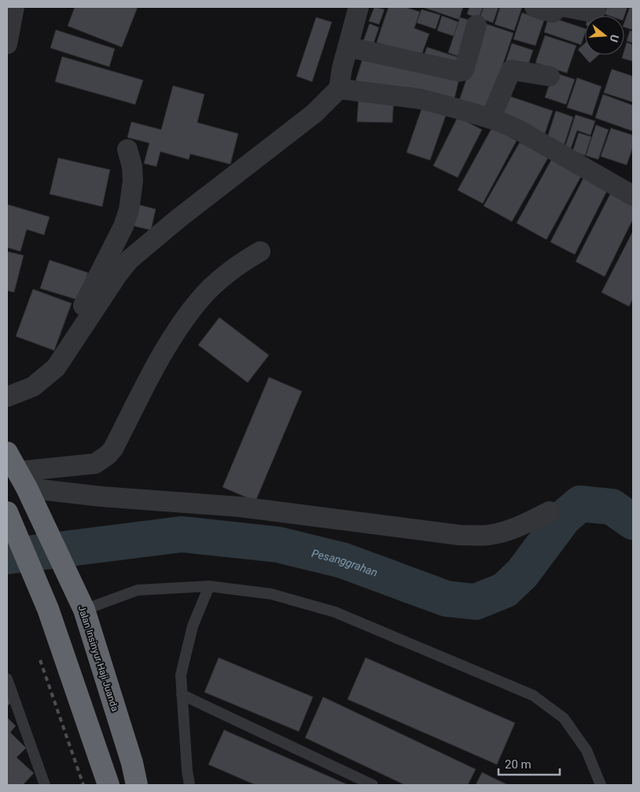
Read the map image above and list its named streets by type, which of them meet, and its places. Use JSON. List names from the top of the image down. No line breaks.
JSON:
{"streets":{"highway":["Jalan Insinyur Haji Juanda"]},"water":["Pesanggrahan"],"scale_bar":"20 m","north":"right"}
